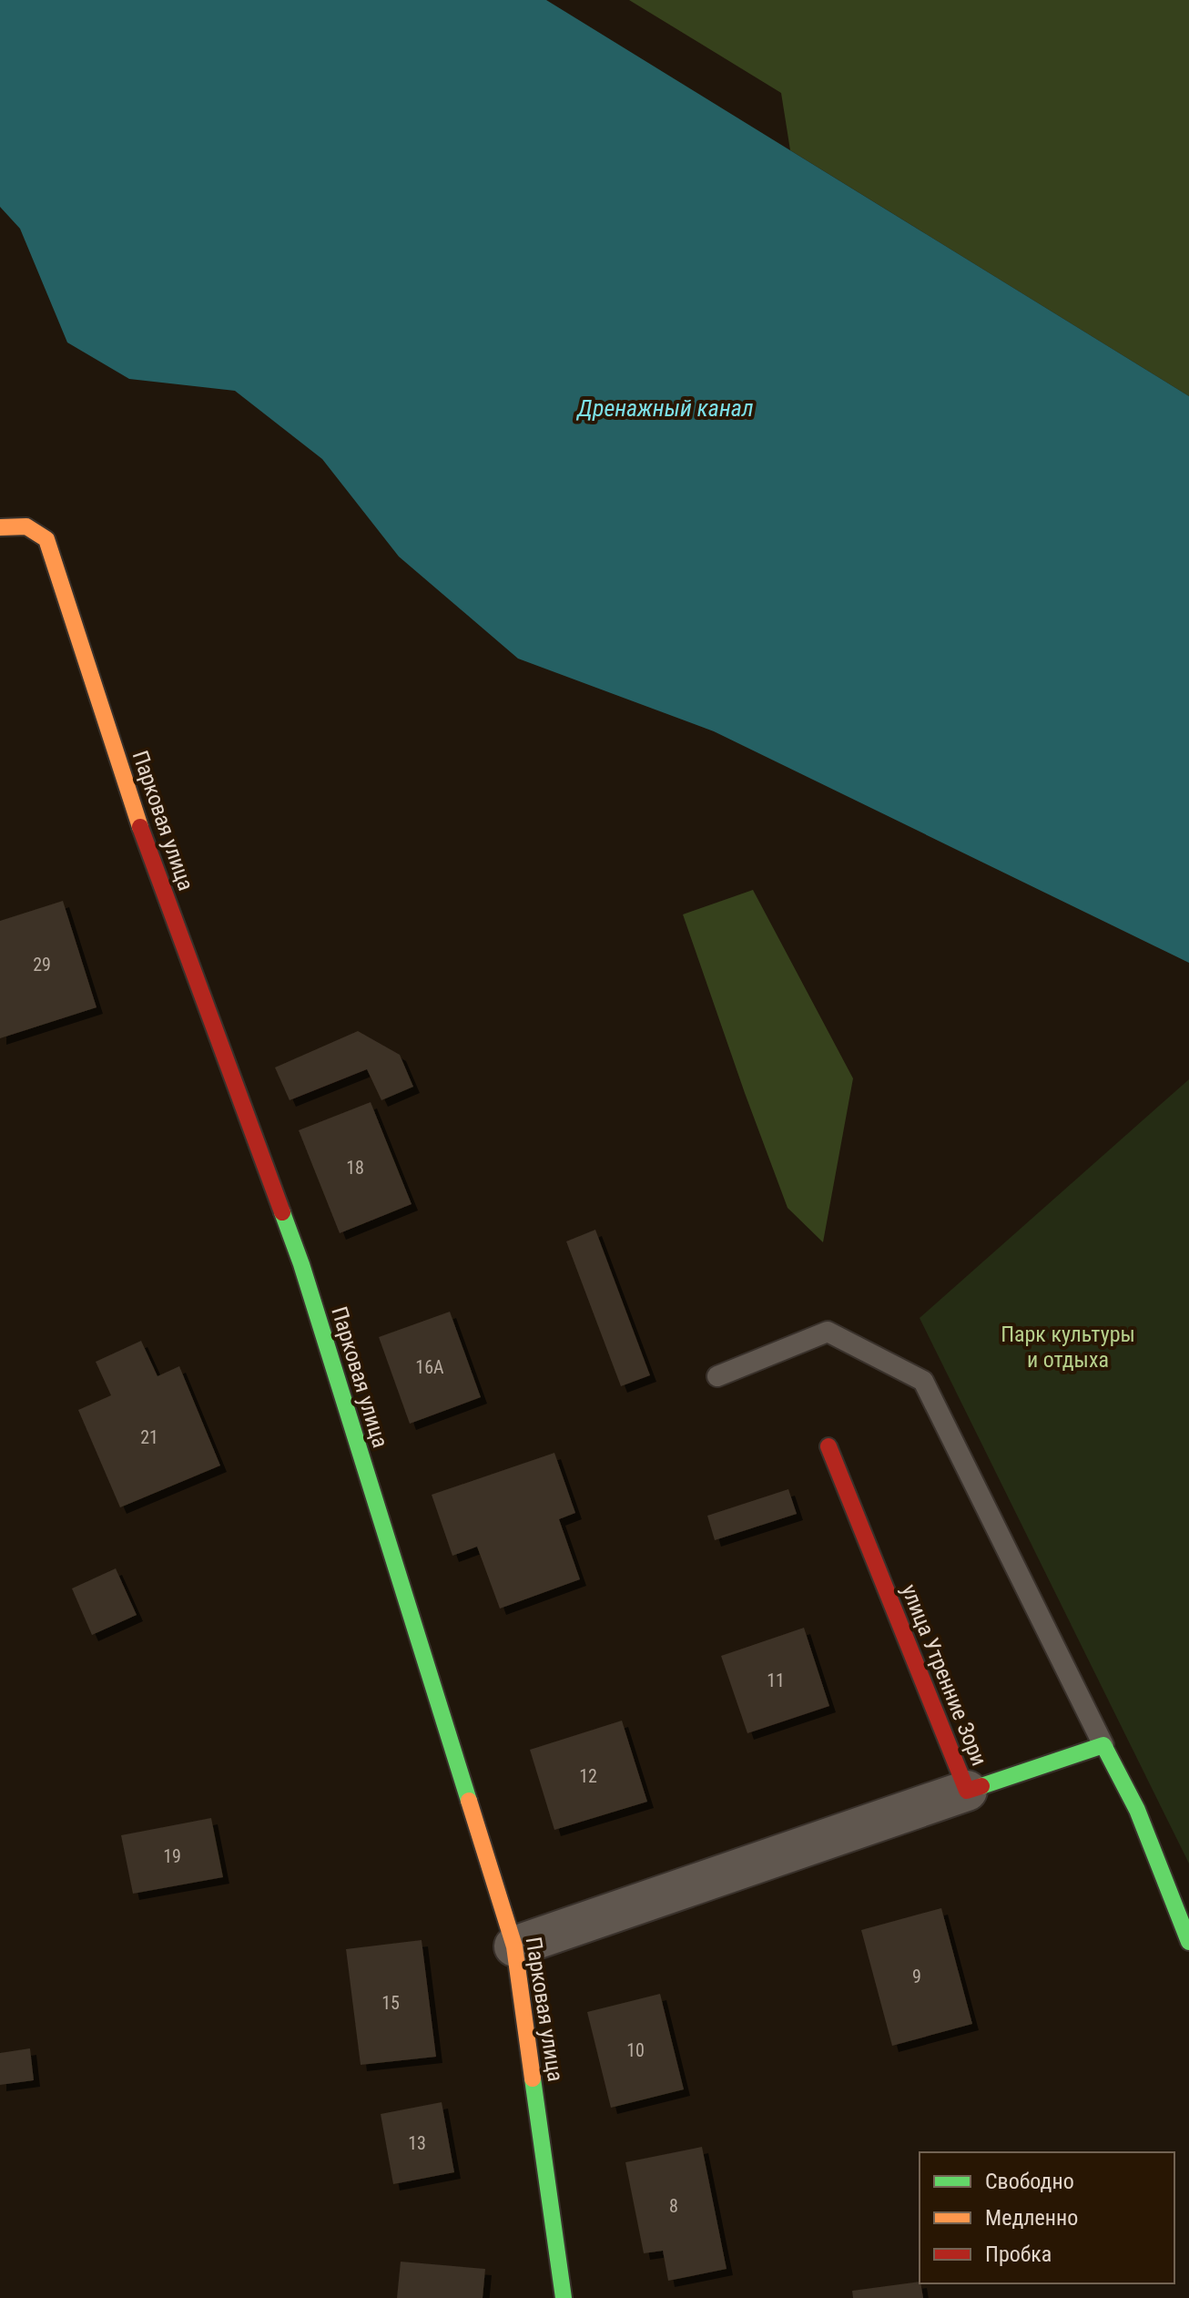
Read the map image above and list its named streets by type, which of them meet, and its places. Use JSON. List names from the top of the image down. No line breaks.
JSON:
{"streets":{"street":["Парковая улица","улица Утренние Зори"]},"water":["Дренажный канал"],"parks":["Парк культуры и отдыха"],"house_numbers":["29","18","16А","21","11","12","19","9","15","10","13","8"],"legend":["Свободно","Медленно","Пробка"]}
